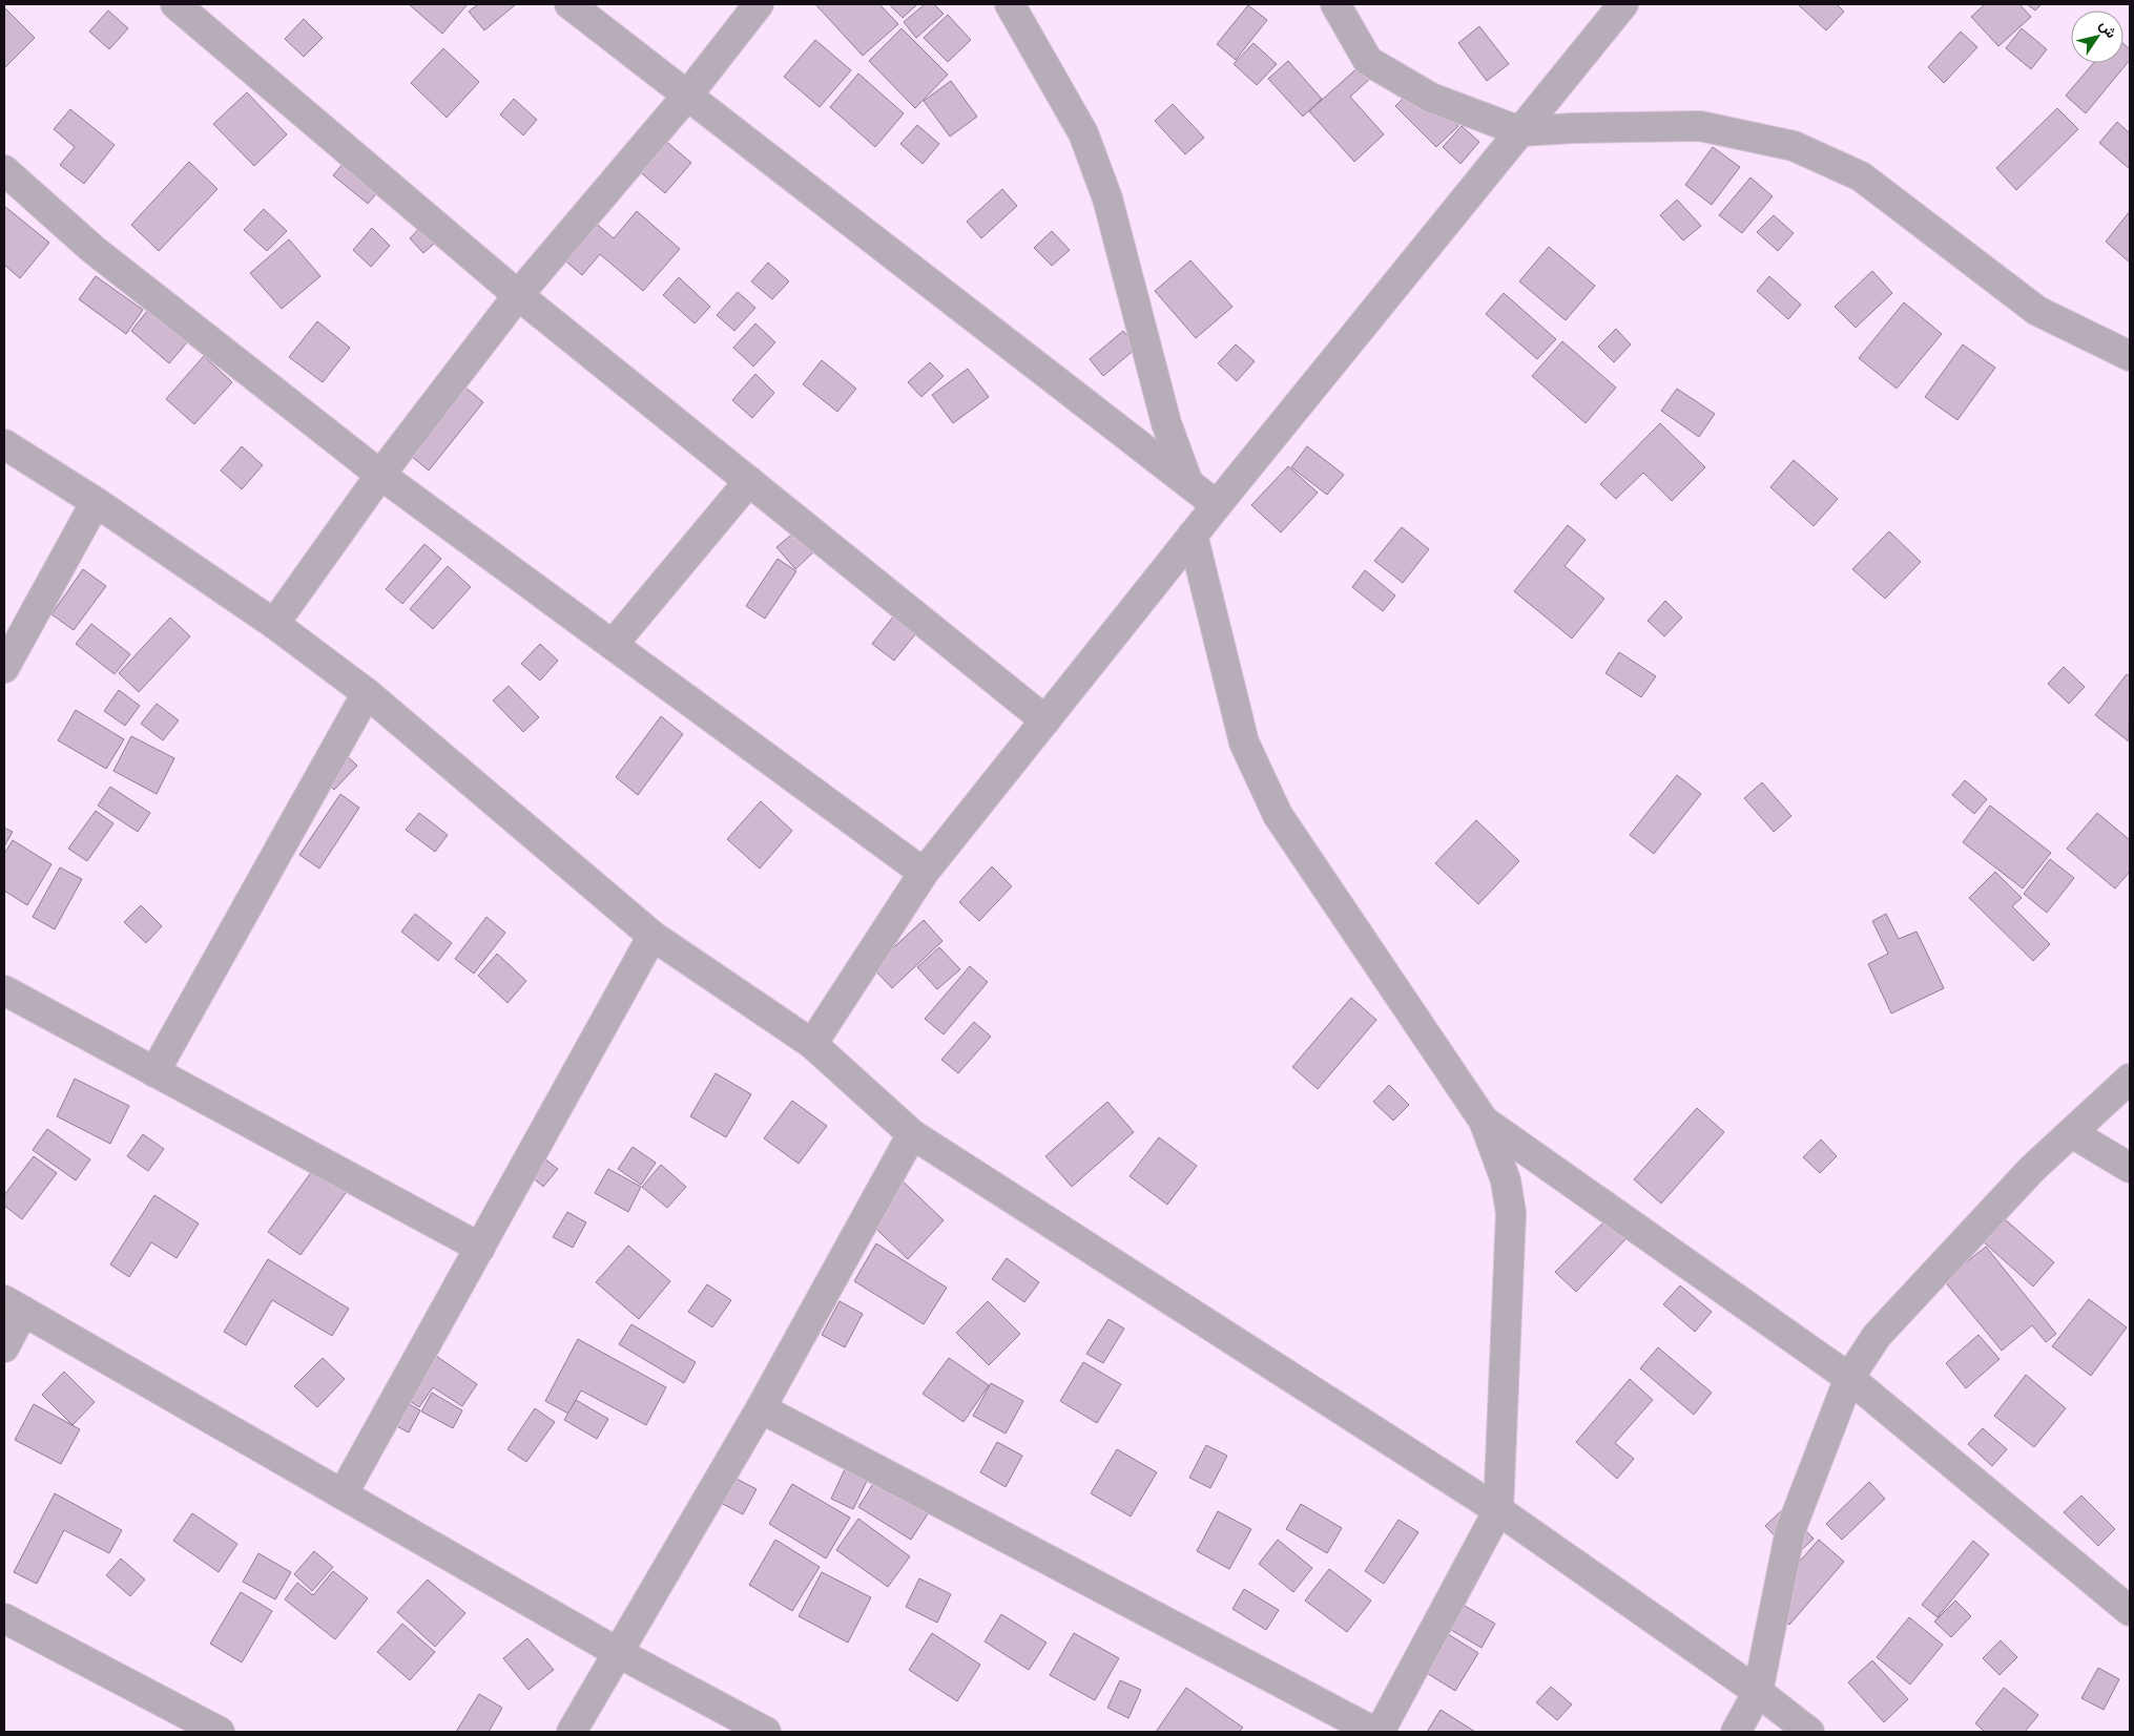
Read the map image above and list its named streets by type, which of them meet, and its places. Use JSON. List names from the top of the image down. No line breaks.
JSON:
{"north":"top right"}
